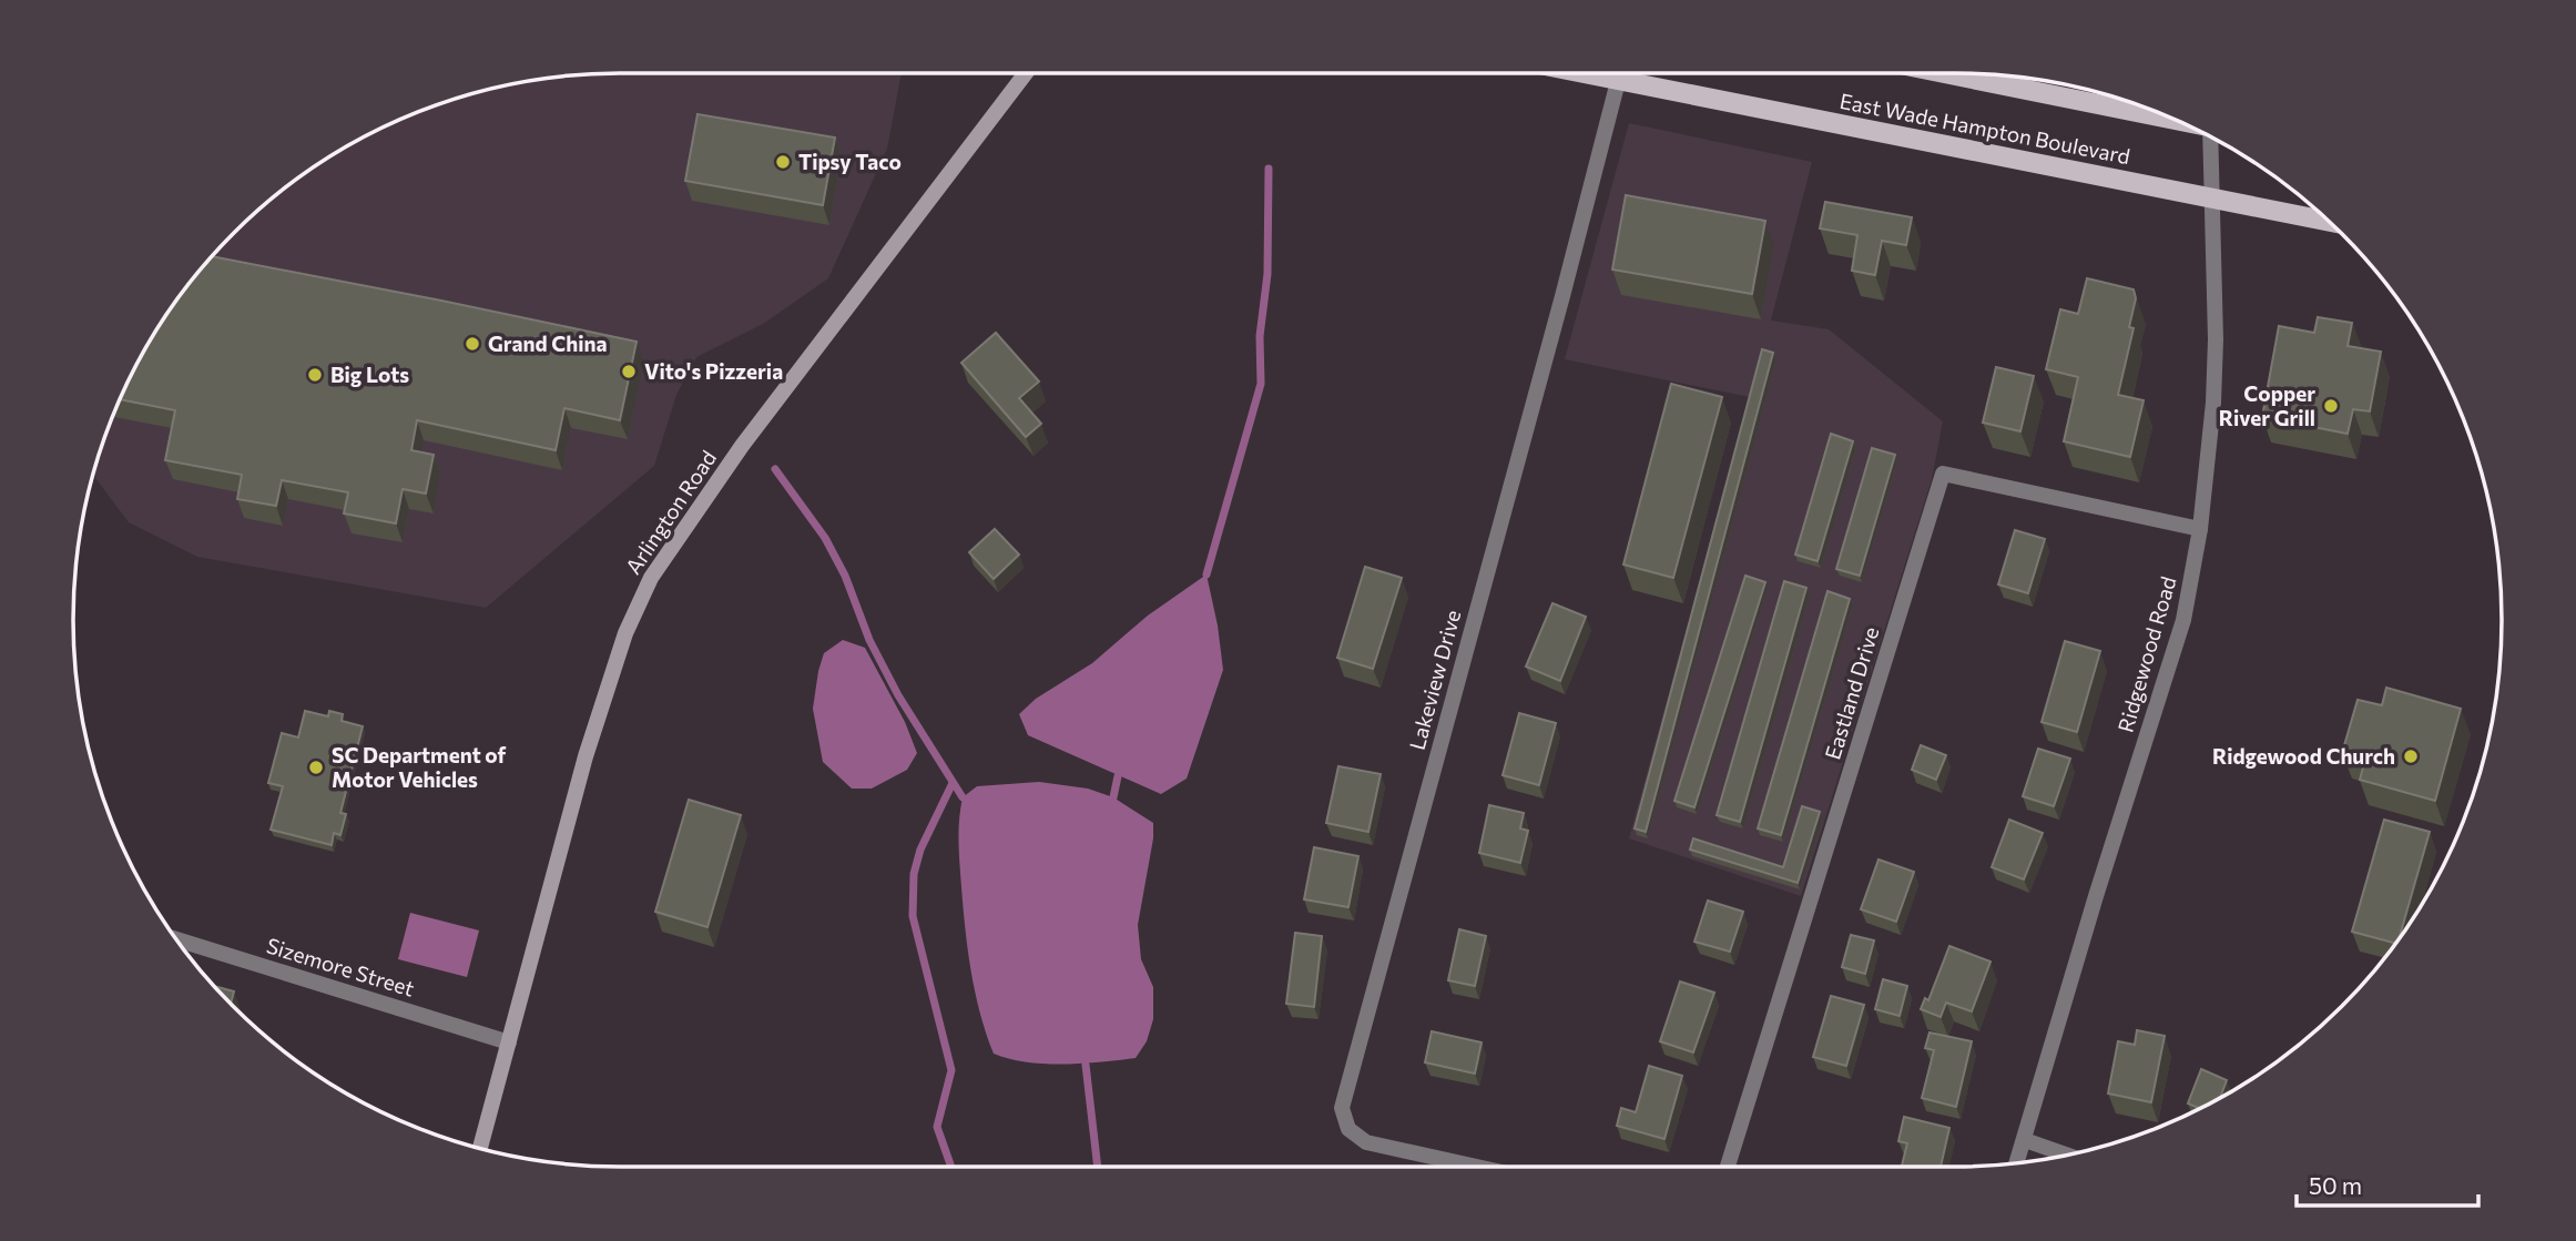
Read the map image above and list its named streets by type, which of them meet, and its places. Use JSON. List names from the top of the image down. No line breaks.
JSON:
{"streets":{"main road":["East Wade Hampton Boulevard","Arlington Road"],"street":["Ridgewood Road","Lakeview Drive","Eastland Drive","Sizemore Street"]},"crossings":[["East Wade Hampton Boulevard","Ridgewood Road"],["East Wade Hampton Boulevard","Lakeview Drive"],["Arlington Road","Sizemore Street"],["Ridgewood Road","Eastland Drive"]],"places":["Tipsy Taco","Grand China","Vito's Pizzeria","Big Lots","Copper River Grill","Ridgewood Church","SC Department of Motor Vehicles"],"scale_bar":"50 m"}
